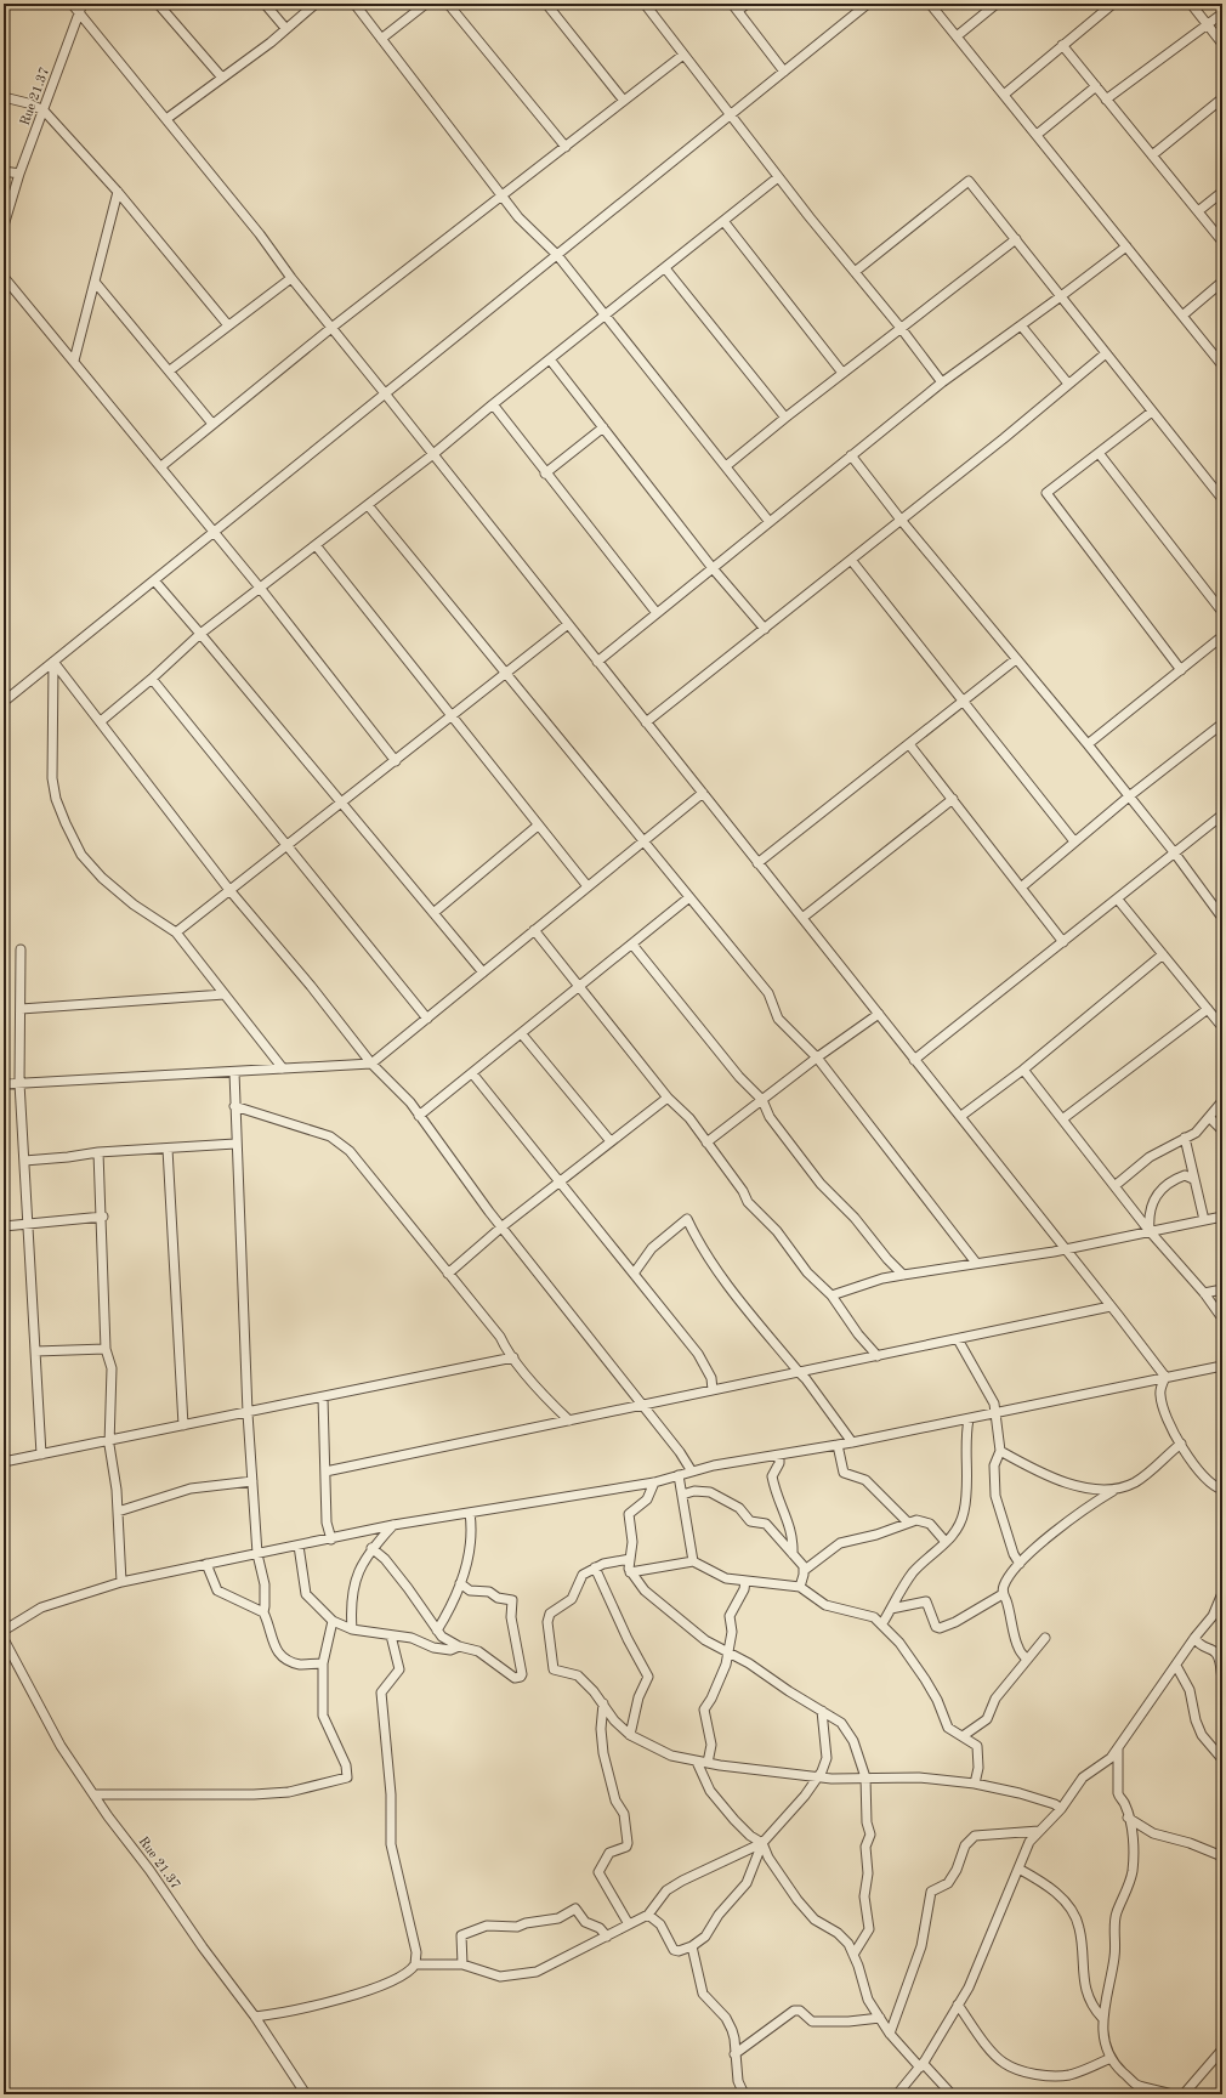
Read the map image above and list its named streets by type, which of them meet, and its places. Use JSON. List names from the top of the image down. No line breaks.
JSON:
{"streets":{"street":["Rue 21.37"]}}
